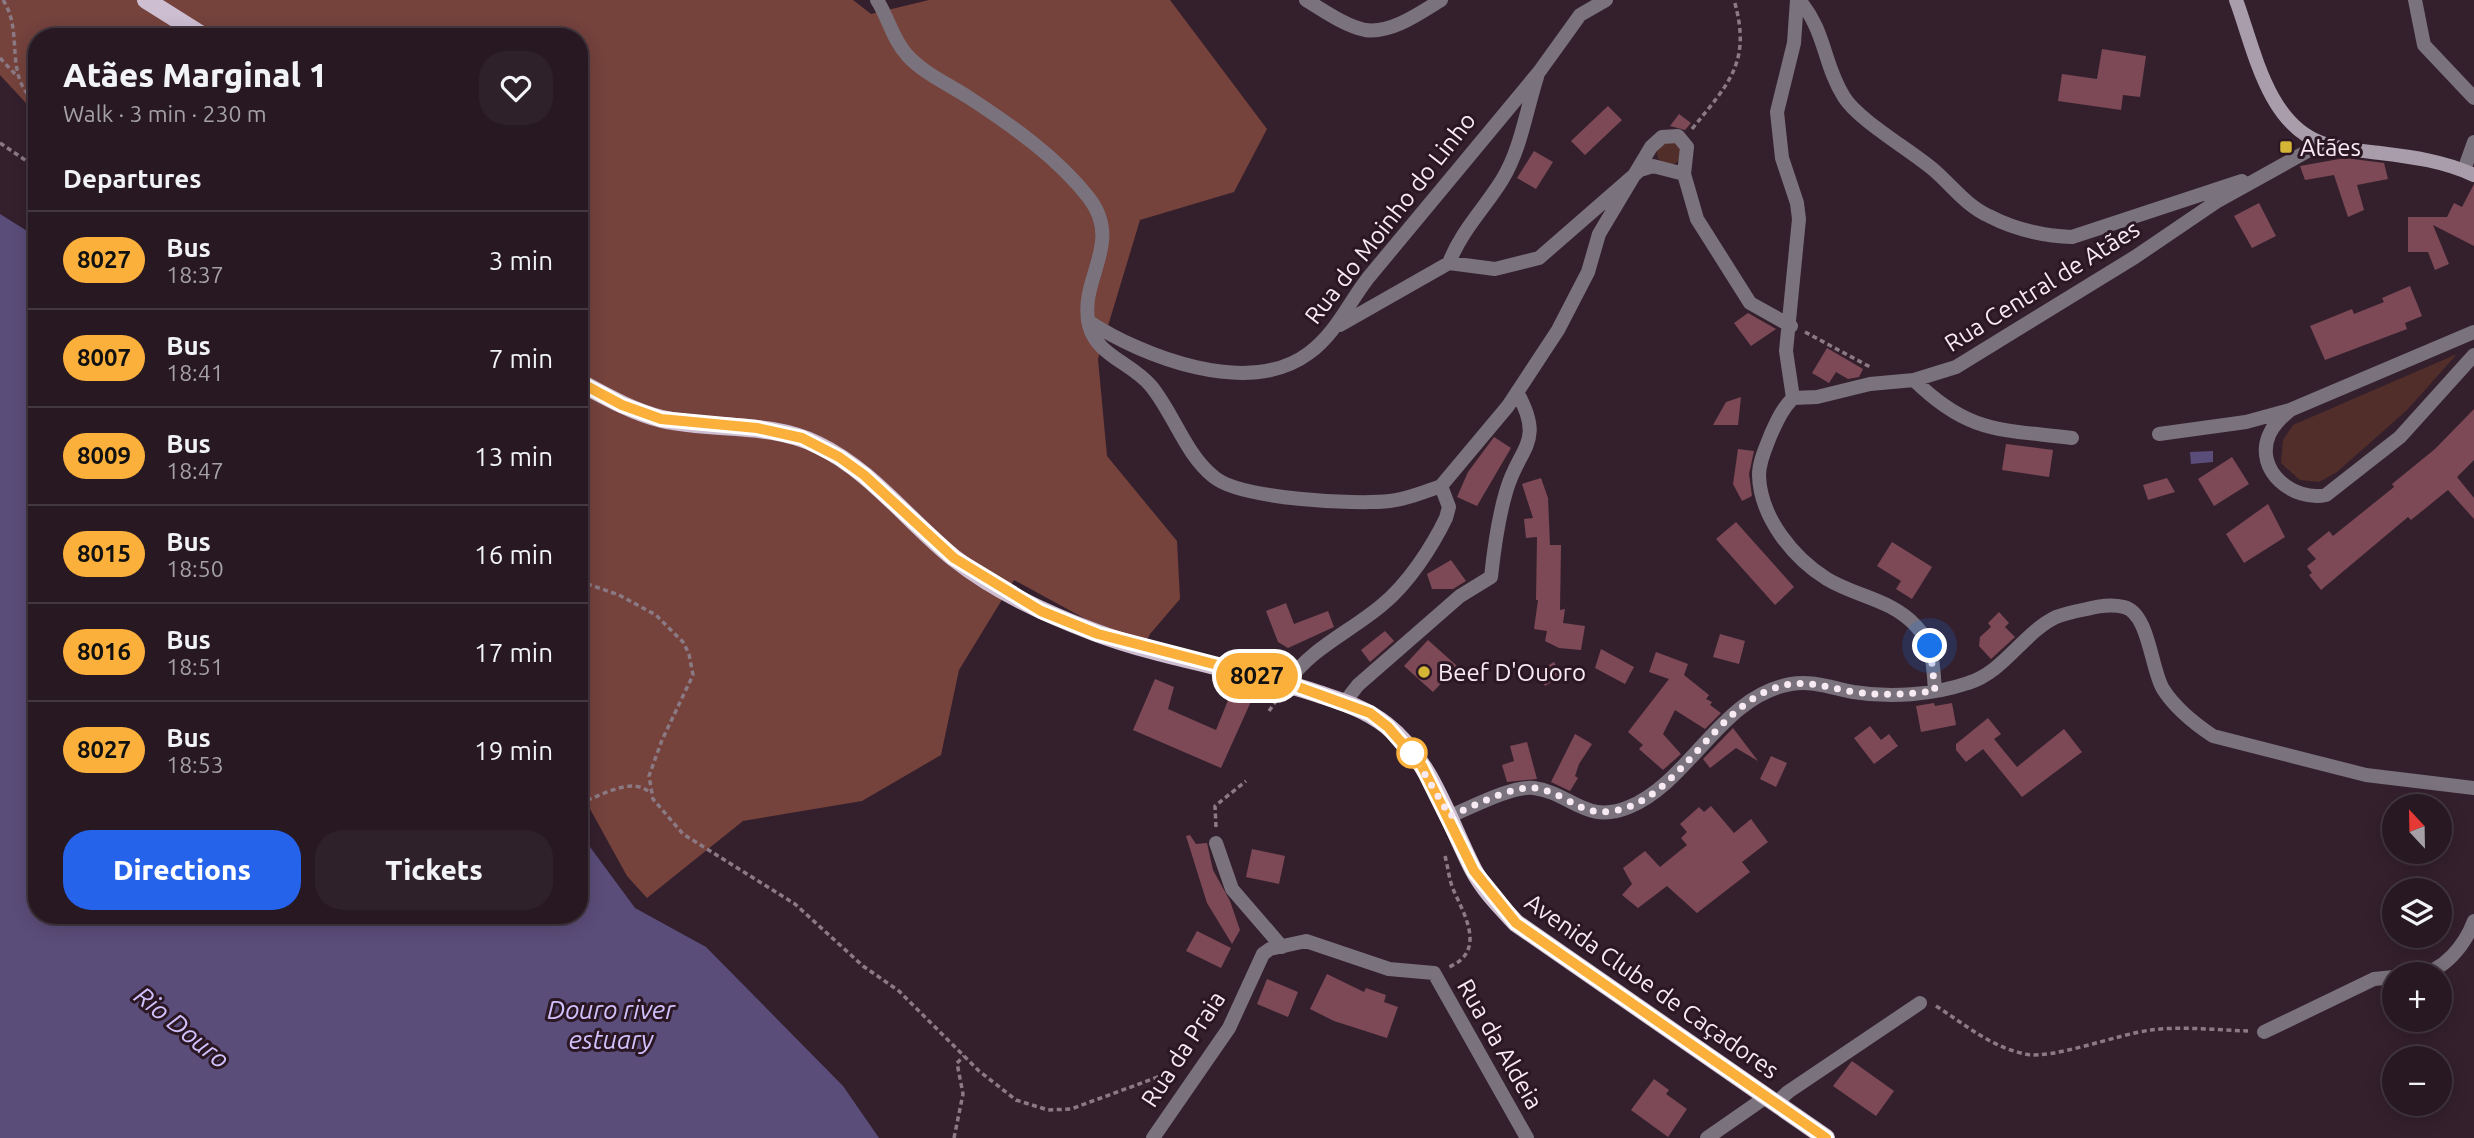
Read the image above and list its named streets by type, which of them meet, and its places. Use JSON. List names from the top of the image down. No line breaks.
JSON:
{"streets":{"main road":["Avenida Clube de Caçadores"],"street":["Rua do Moinho do Linho","Rua Central de Atães","Rua da Aldeia","Rua da Praia"]},"water":["Douro river estuary","Rio Douro"],"places":{"transit":["Atães"],"other":["Beef D'Ouoro"]},"lines":["bus line 8027"],"north":"top","page":{"on_map":"8027","heading":[["Atães Marginal 1","Walk · 3 min · 230 m"],"Departures"],"list":[{"mark":"8027","name":"Bus","note":"18:37","value":"3 min"},{"mark":"8007","name":"Bus","note":"18:41","value":"7 min"},{"mark":"8009","name":"Bus","note":"18:47","value":"13 min"},{"mark":"8015","name":"Bus","note":"18:50","value":"16 min"},{"mark":"8016","name":"Bus","note":"18:51","value":"17 min"},{"mark":"8027","name":"Bus","note":"18:53","value":"19 min"}],"map_buttons":["+","−"],"buttons":["Directions","Tickets"]}}
